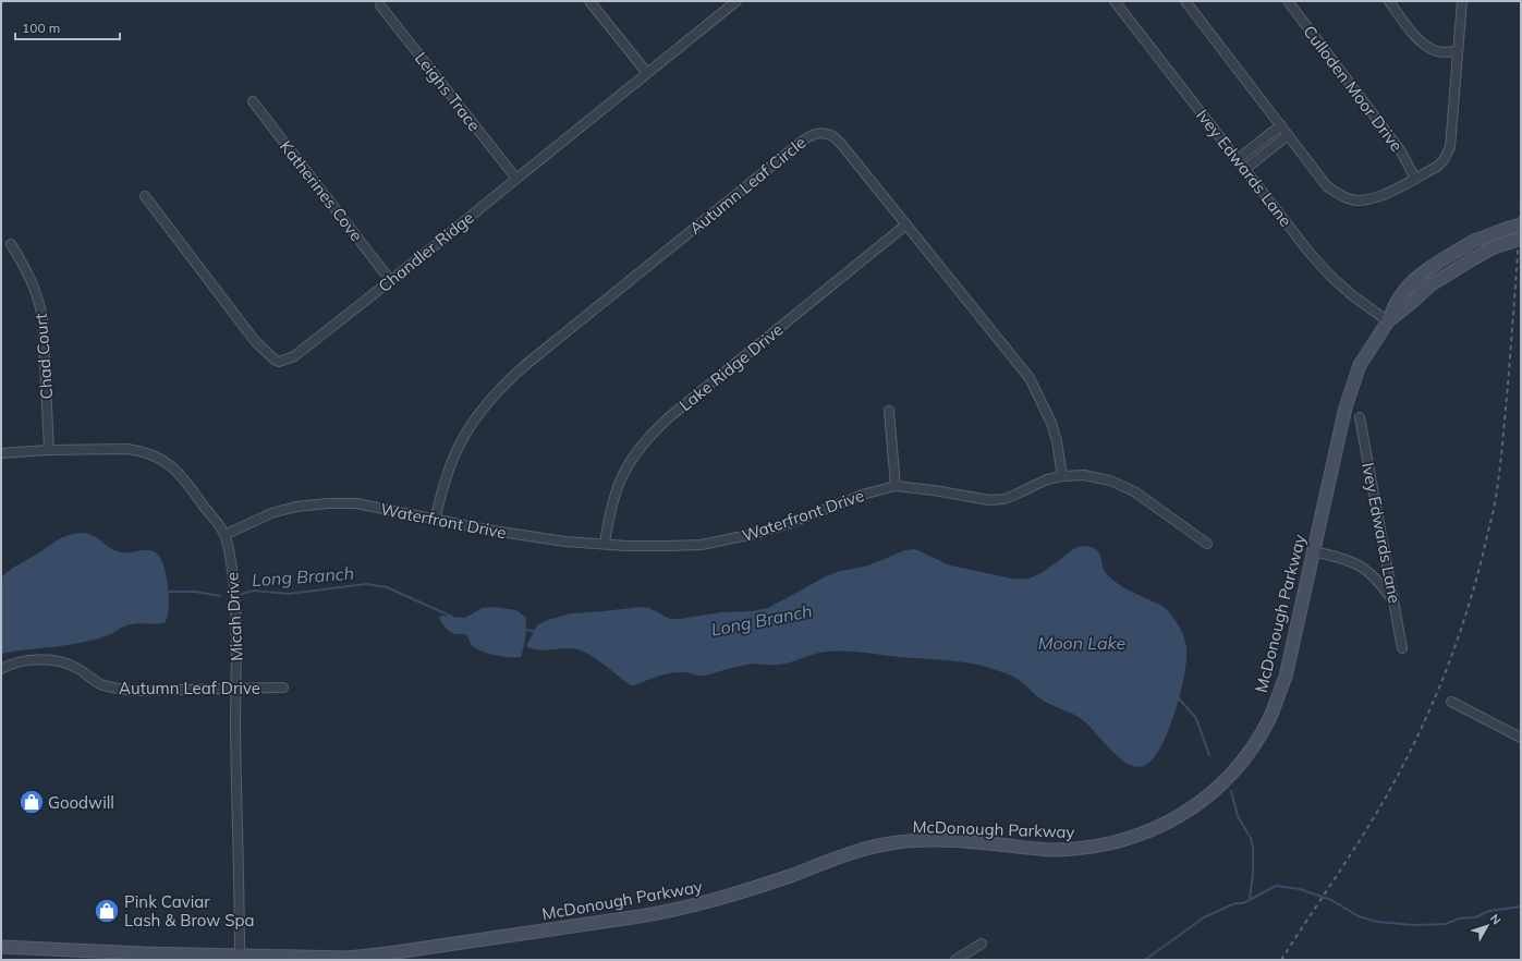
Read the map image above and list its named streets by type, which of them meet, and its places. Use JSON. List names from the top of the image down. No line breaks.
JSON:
{"streets":{"street":["Culloden Moor Drive","Leighs Trace","Ivey Edwards Lane","Autumn Leaf Circle","Katherines Cove","Chandler Ridge","Chad Court","Lake Ridge Drive","Waterfront Drive","McDonough Parkway","Micah Drive","Autumn Leaf Drive"]},"crossings":[["Leighs Trace","Chandler Ridge"],["Ivey Edwards Lane","McDonough Parkway"],["Autumn Leaf Circle","Lake Ridge Drive"],["Autumn Leaf Circle","Waterfront Drive"],["Katherines Cove","Chandler Ridge"],["Chad Court","Micah Drive"],["Lake Ridge Drive","Waterfront Drive"],["Waterfront Drive","Micah Drive"],["McDonough Parkway","Micah Drive"],["Micah Drive","Autumn Leaf Drive"]],"water":["Long Branch","Moon Lake"],"places":{"shop":["Goodwill","Pink Caviar Lash & Brow Spa"]},"scale_bar":"100 m","north":"top right"}
